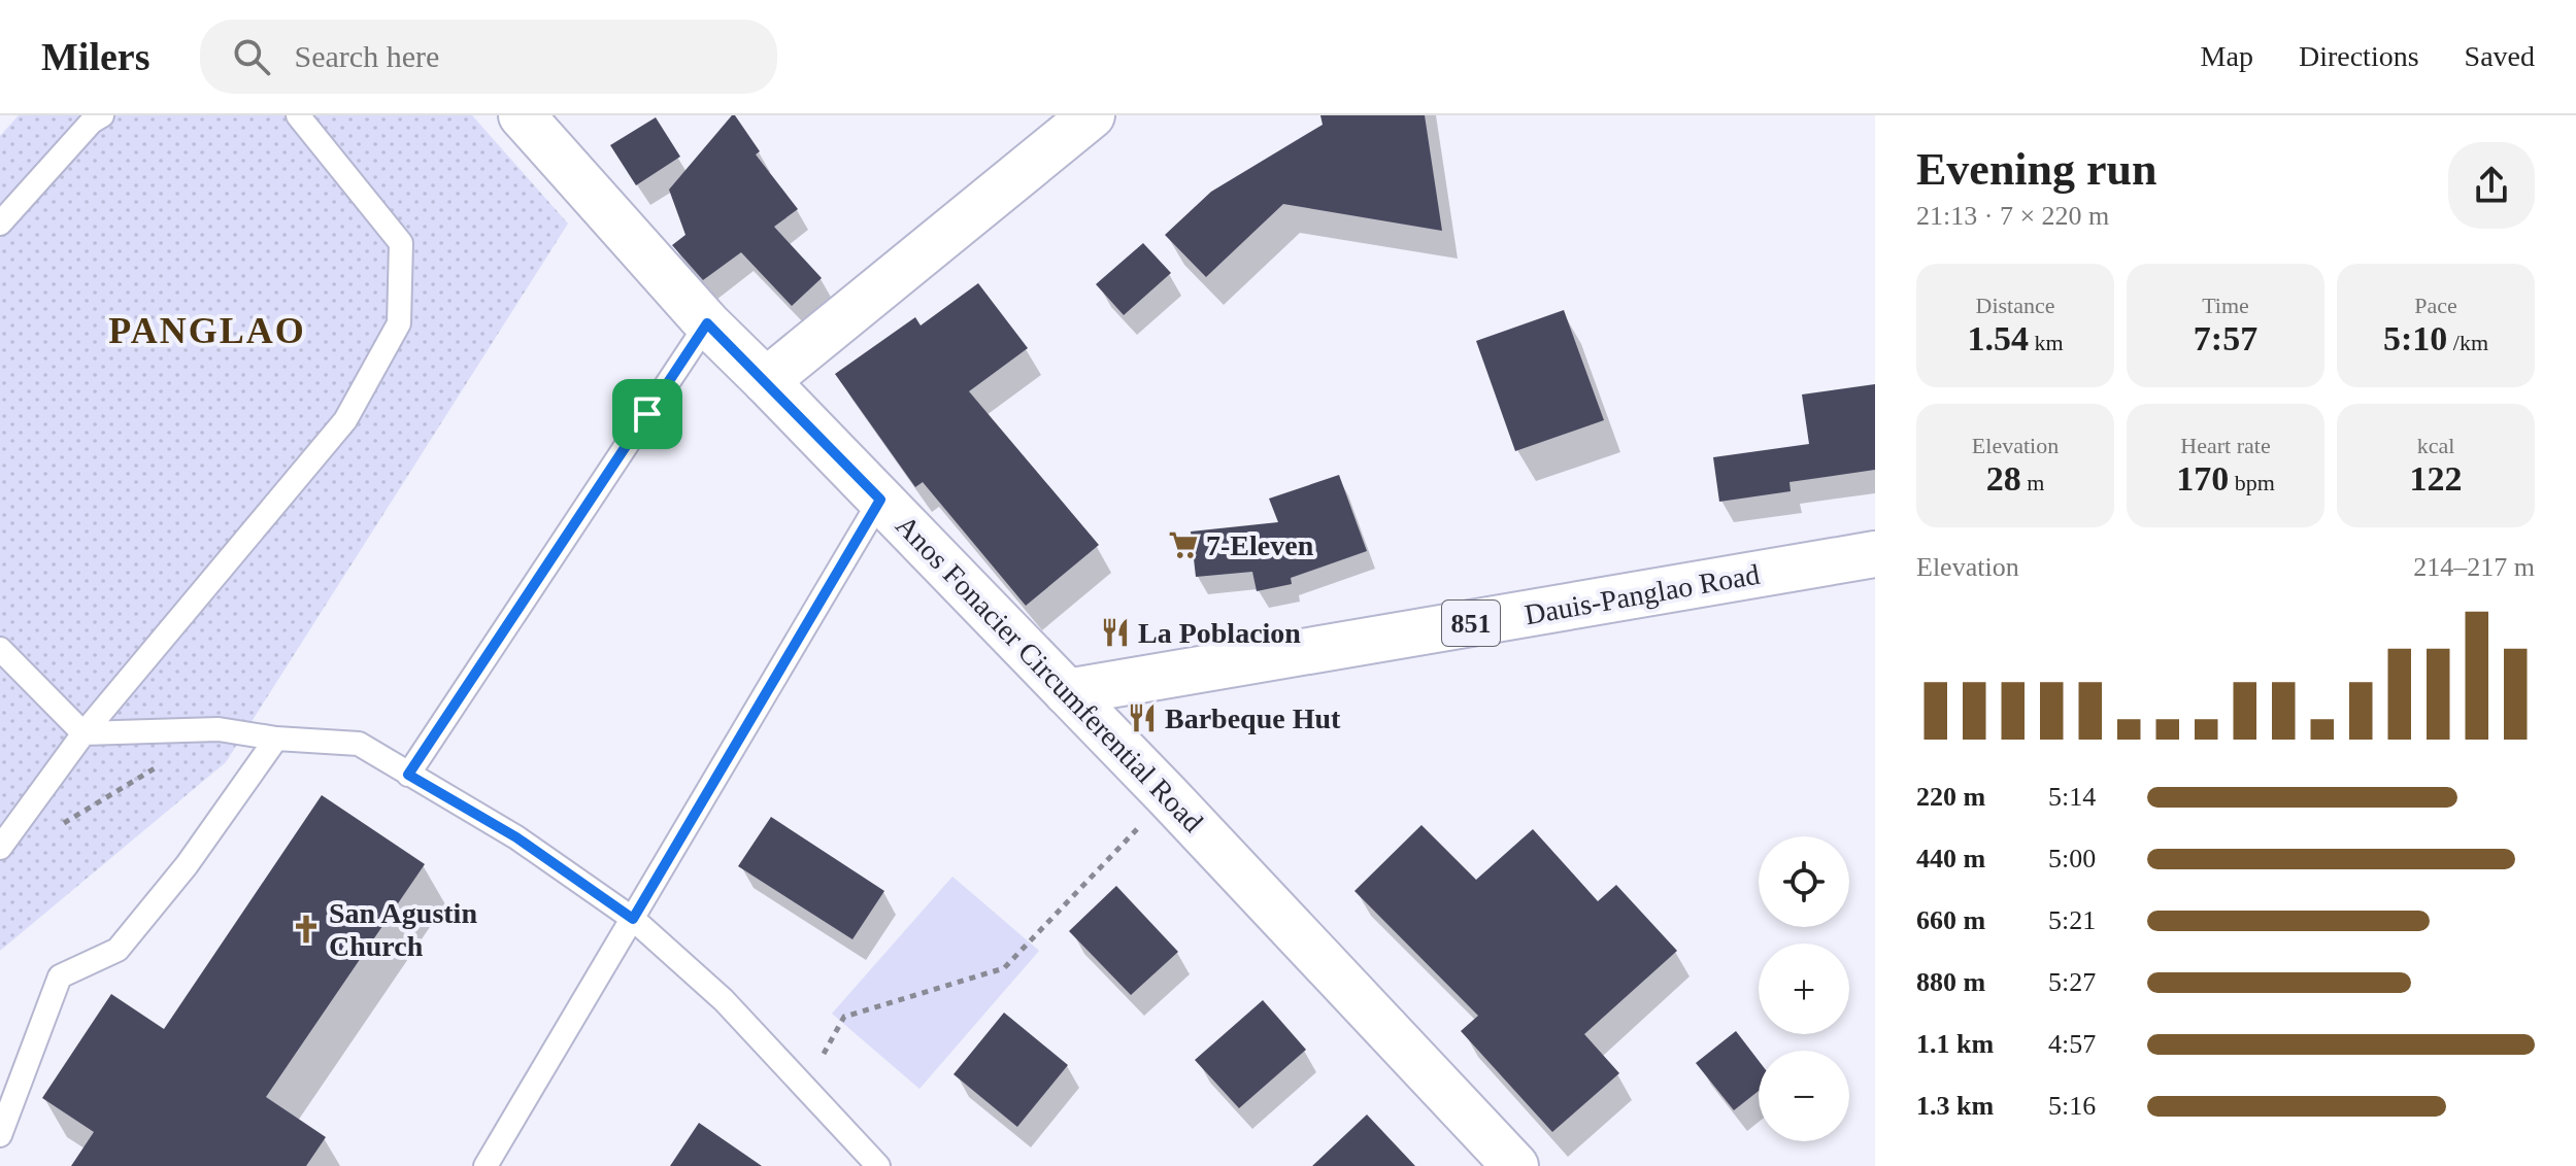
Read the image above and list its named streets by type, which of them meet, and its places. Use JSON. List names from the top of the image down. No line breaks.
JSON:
{"streets":{"main road":["Dauis-Panglao Road","851","Anos Fonacier Circumferential Road"]},"crossings":[["Dauis-Panglao Road","Anos Fonacier Circumferential Road"]],"districts":["PANGLAO"],"places":{"supermarket":["7-Eleven"],"restaurant":["La Poblacion","Barbeque Hut"],"church":["San Agustin Church"]},"page":{"header":"Milers","search":"Search here","nav":["Map","Directions","Saved"],"heading":["Evening run","21:13 · 7 × 220 m"],"stats":[["Distance","1.54 km"],["Time","7:57"],["Pace","5:10 /km"],["Elevation","28 m"],["Heart rate","170 bpm"],["kcal","122"]],"chart":["Elevation","214–217 m"],"list":[{"name":"220 m","note":"5:14"},{"name":"440 m","note":"5:00"},{"name":"660 m","note":"5:21"},{"name":"880 m","note":"5:27"},{"name":"1.1 km","note":"4:57"},{"name":"1.3 km","note":"5:16"}],"map_buttons":["+","−"]}}
